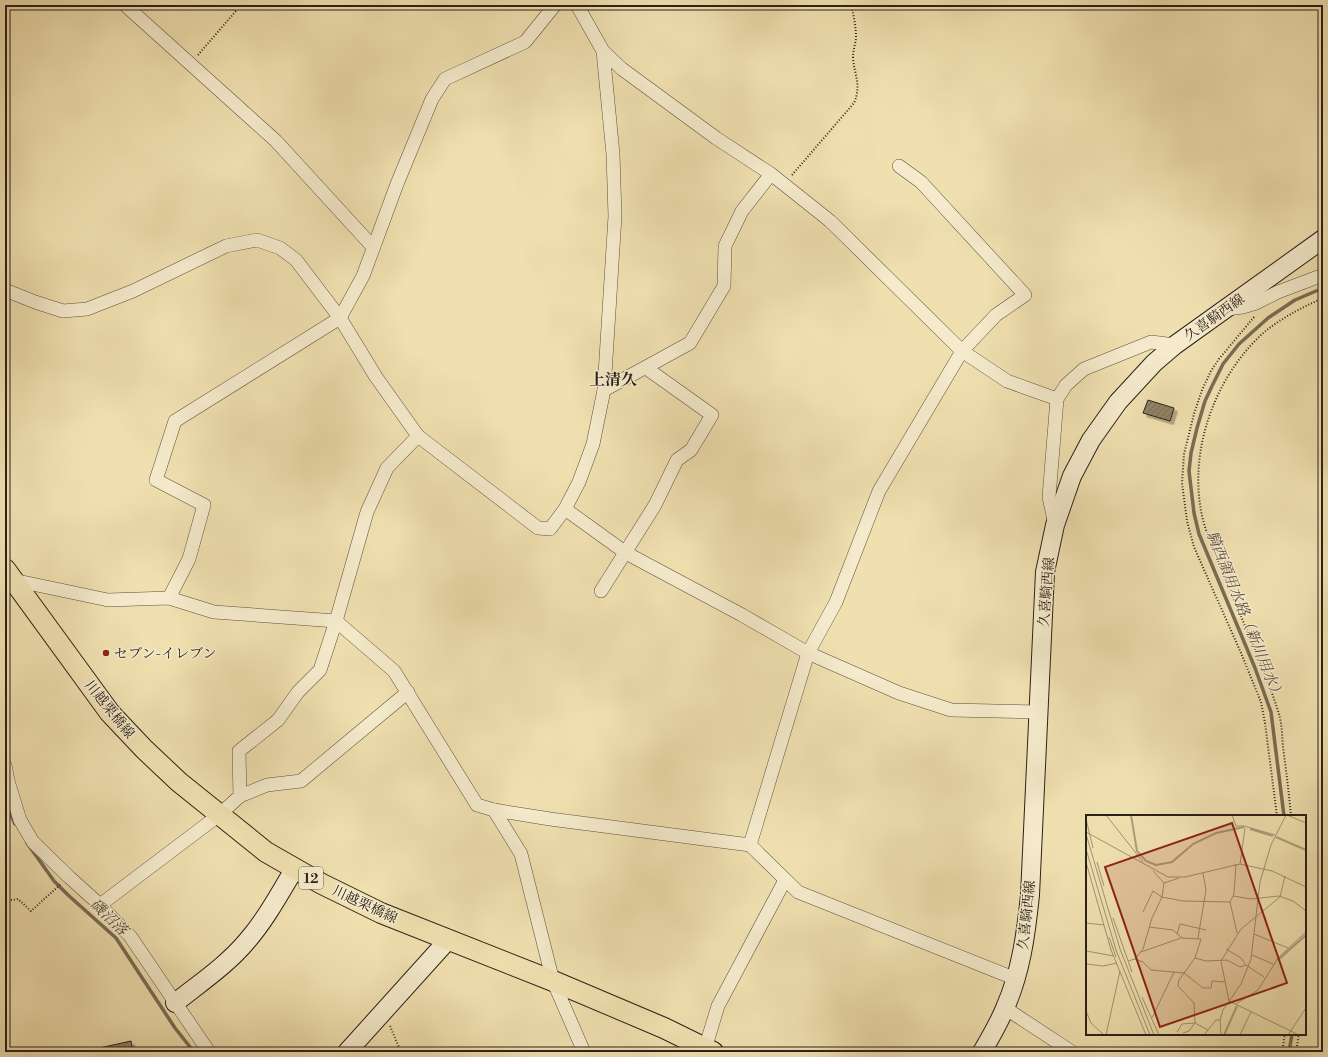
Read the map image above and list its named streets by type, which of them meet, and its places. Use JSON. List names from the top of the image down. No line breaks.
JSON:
{"streets":{"main road":["久喜騎西線","川越栗橋線","12"]},"districts":["上清久"],"water":["騎西領用水路（新川用水）","磯沼落"],"places":["セブン-イレブン"]}
